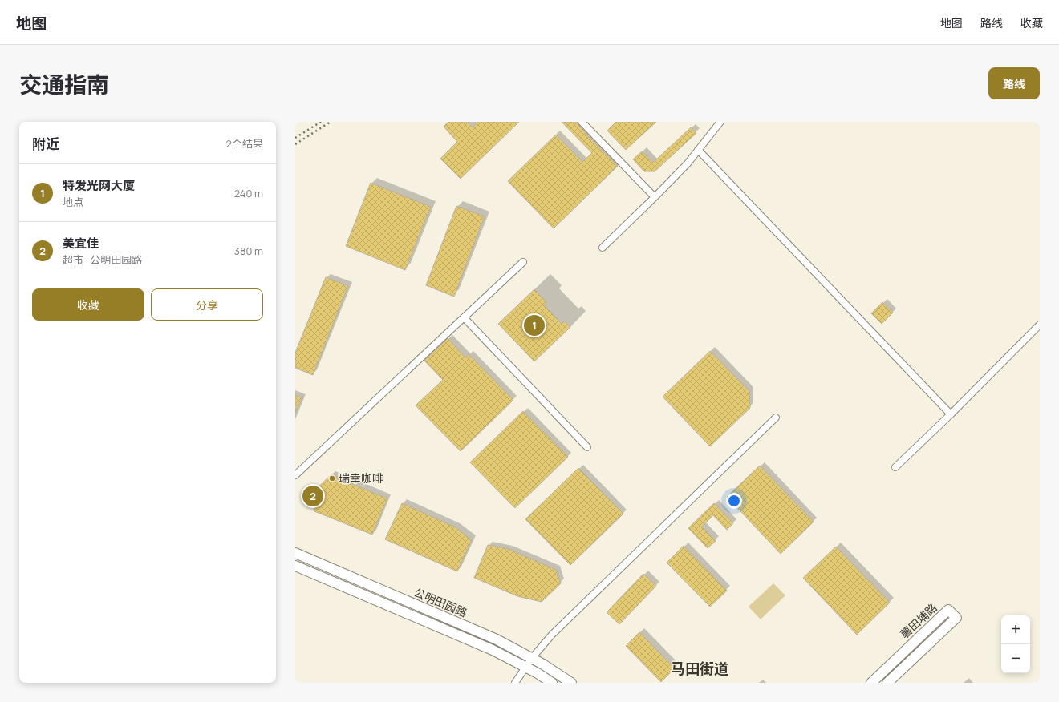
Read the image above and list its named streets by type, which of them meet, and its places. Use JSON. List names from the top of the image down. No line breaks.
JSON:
{"streets":{"street":["公明田园路","薯田埔路"]},"districts":["马田街道"],"places":["瑞幸咖啡"],"page":{"header":"地图","nav":["地图","路线","收藏"],"title":"交通指南","buttons":["路线",["收藏","分享"]],"heading":["附近","2个结果"],"list":[{"mark":"1","name":"特发光网大厦","note":"地点","value":"240 m"},{"mark":"2","name":"美宜佳","note":"超市 · 公明田园路","value":"380 m"}],"pins":["1","2"],"map_buttons":["+","−"]}}
